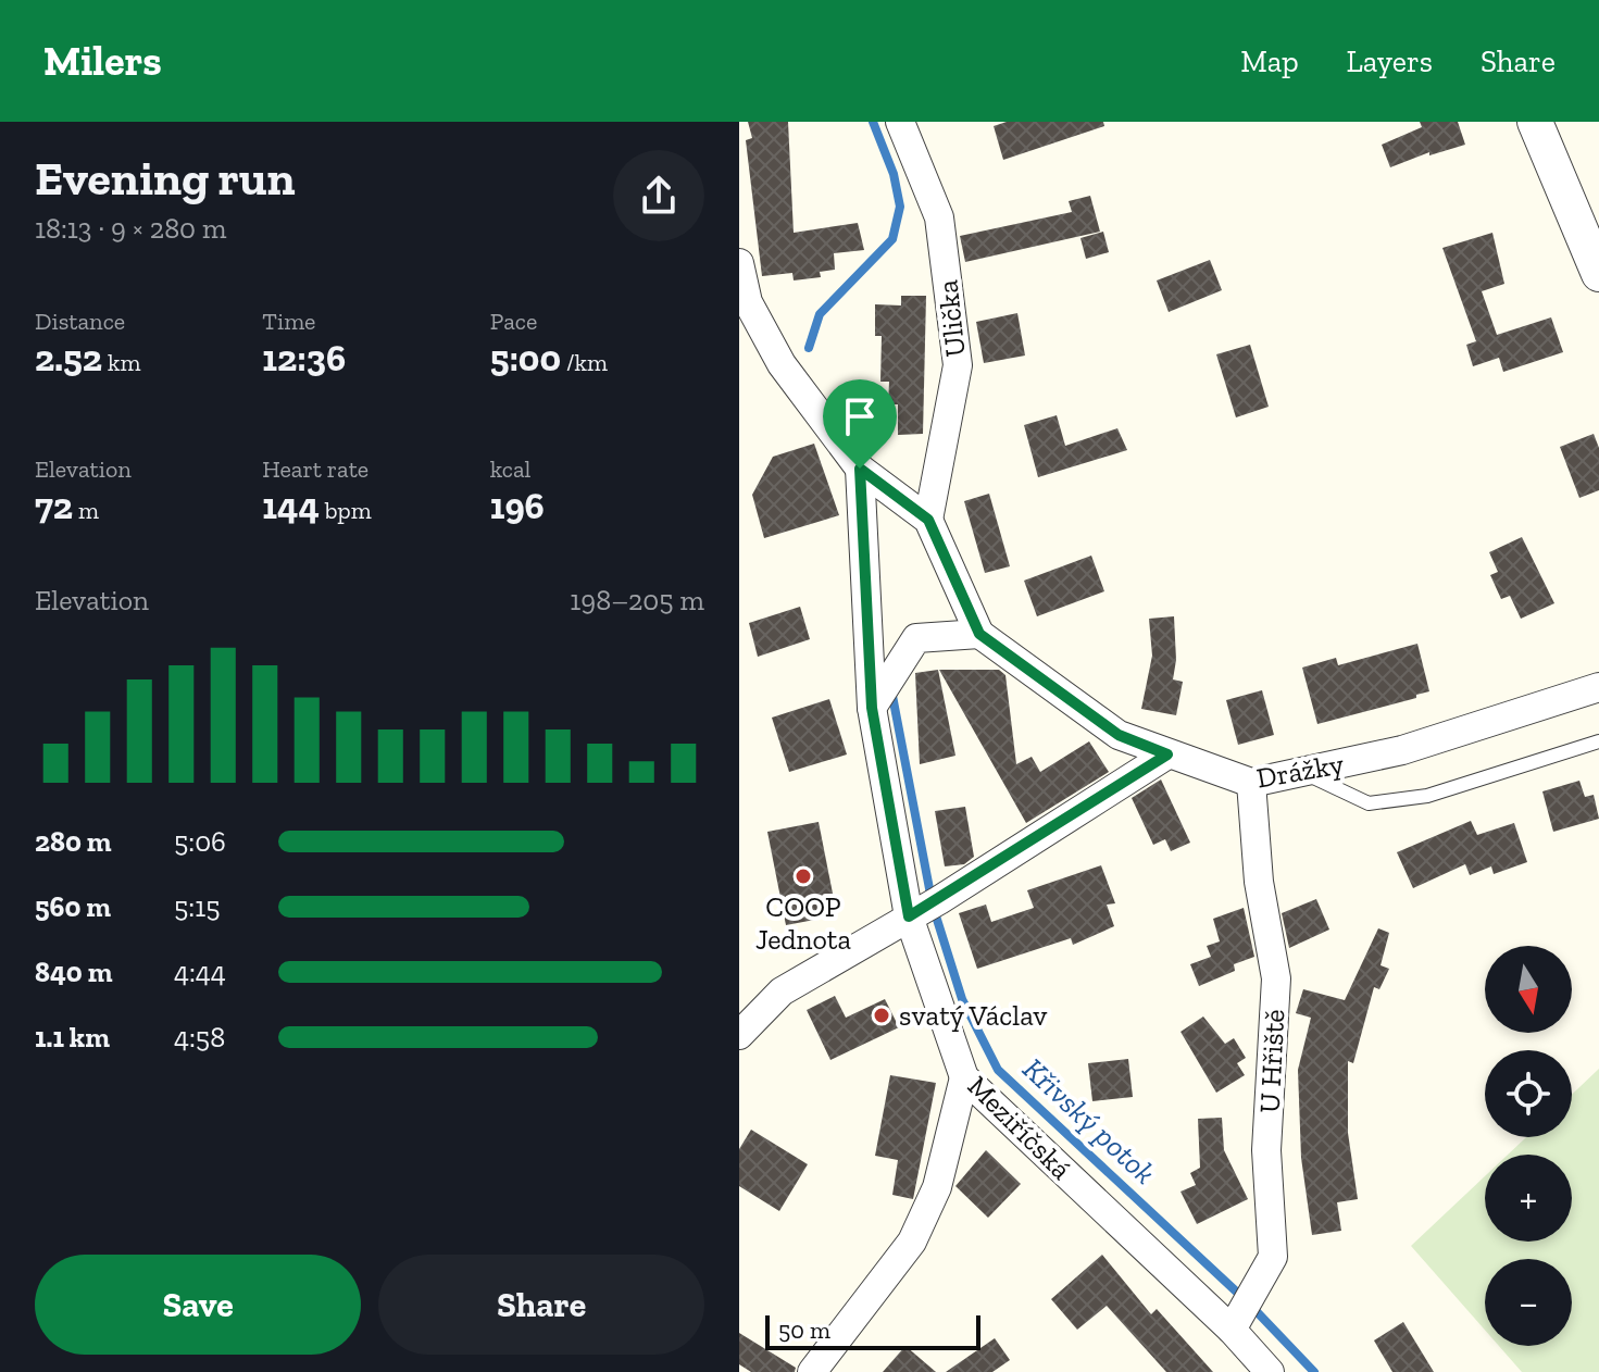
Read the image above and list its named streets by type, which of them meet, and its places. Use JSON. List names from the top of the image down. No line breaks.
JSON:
{"streets":{"street":["Ulička","Drážky","U Hřiště","Meziříčská"]},"crossings":[["Drážky","U Hřiště"],["U Hřiště","Meziříčská"]],"water":["Křivský potok"],"places":["COOP Jednota","svatý Václav"],"scale_bar":"50 m","north":"bottom","page":{"header":"Milers","nav":["Map","Layers","Share"],"heading":["Evening run","18:13 · 9 × 280 m"],"stats":[["Distance","2.52 km"],["Time","12:36"],["Pace","5:00 /km"],["Elevation","72 m"],["Heart rate","144 bpm"],["kcal","196"]],"chart":["Elevation","198–205 m"],"list":[{"name":"280 m","note":"5:06"},{"name":"560 m","note":"5:15"},{"name":"840 m","note":"4:44"},{"name":"1.1 km","note":"4:58"}],"map_buttons":["+","−"],"buttons":["Save","Share"],"scale":"50 m"}}
